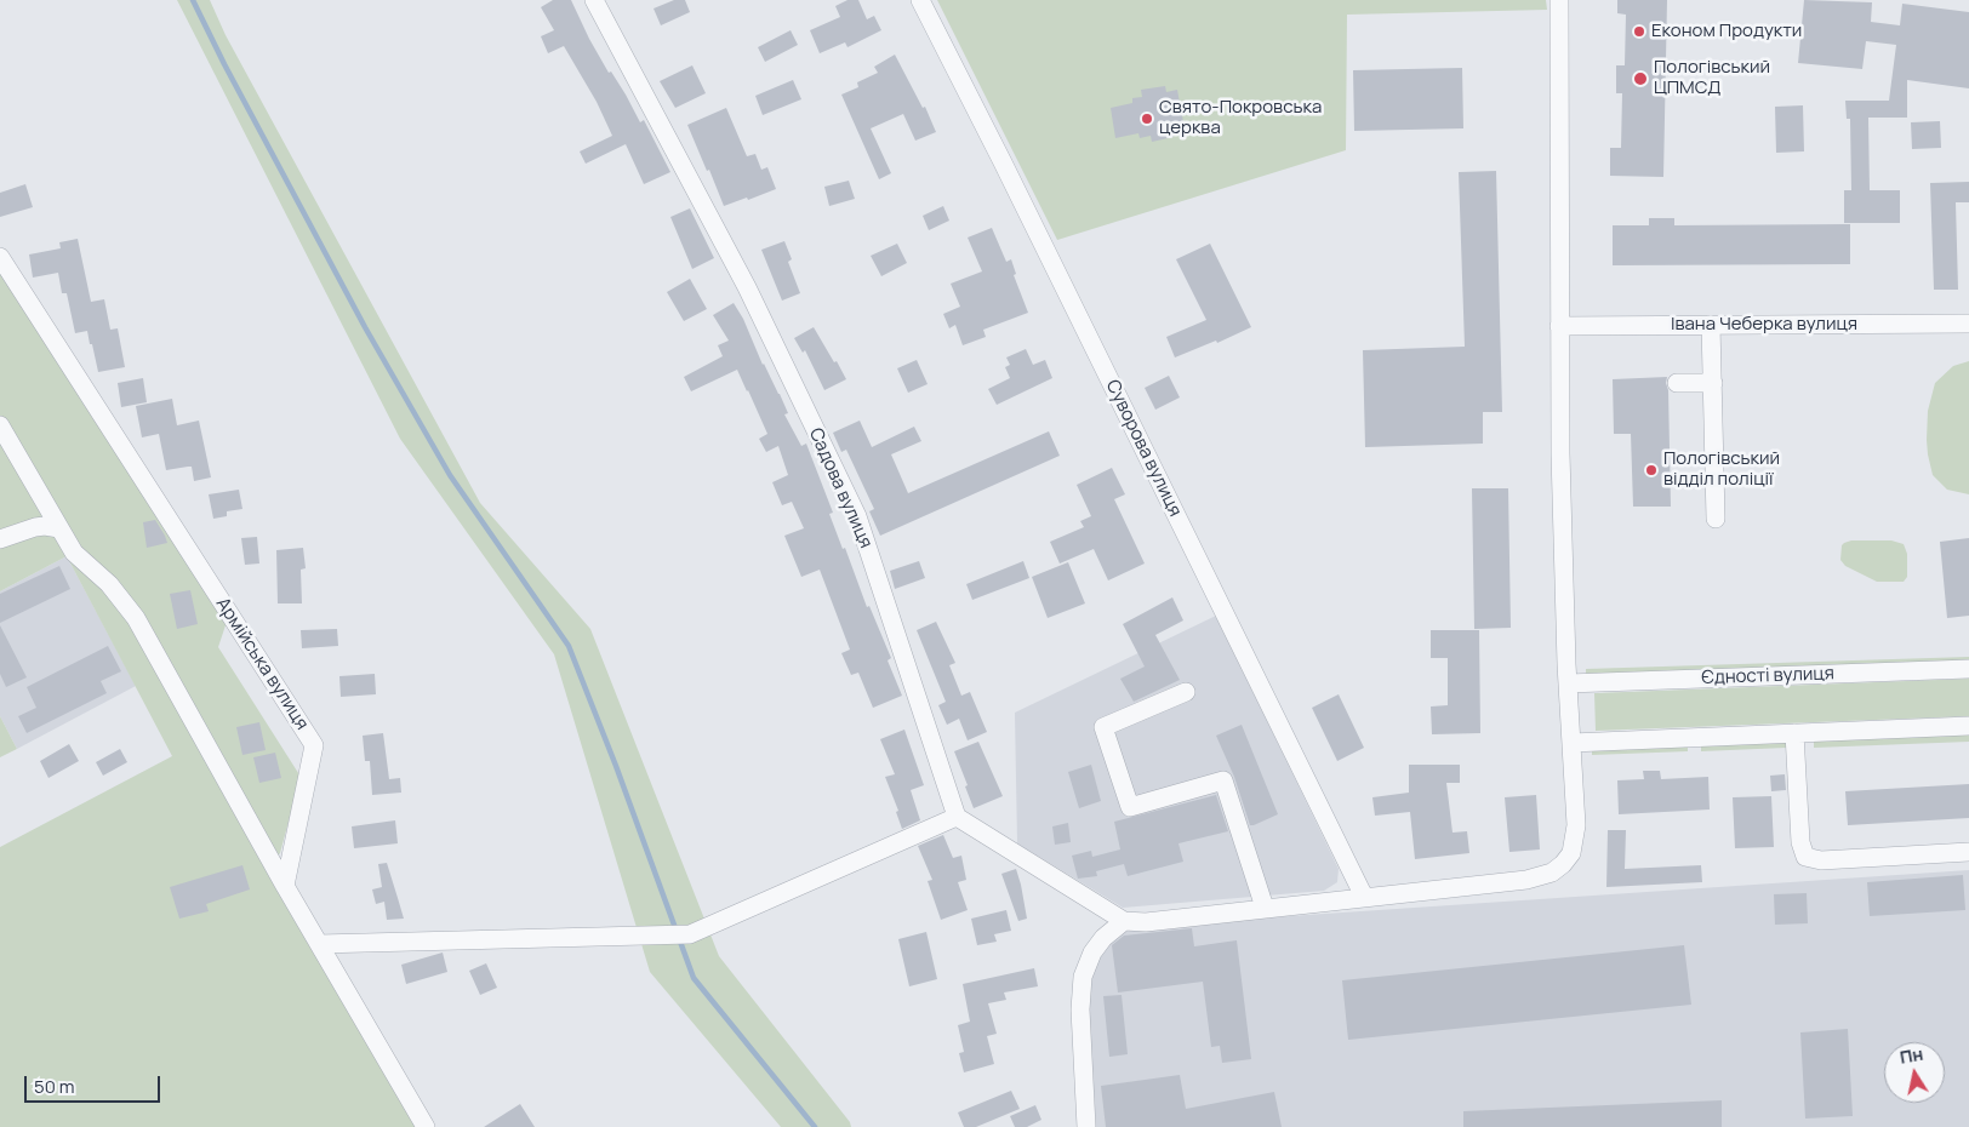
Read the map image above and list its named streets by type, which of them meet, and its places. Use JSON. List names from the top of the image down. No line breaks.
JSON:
{"streets":{"street":["Івана Чеберка вулиця","Суворова вулиця","Садова вулиця","Армійська вулиця","Єдності вулиця"]},"places":["Економ Продукти","Пологівський ЦПМСД","Свято-Покровська церква","Пологівський відділ поліції"],"scale_bar":"50 m","north":"top"}
